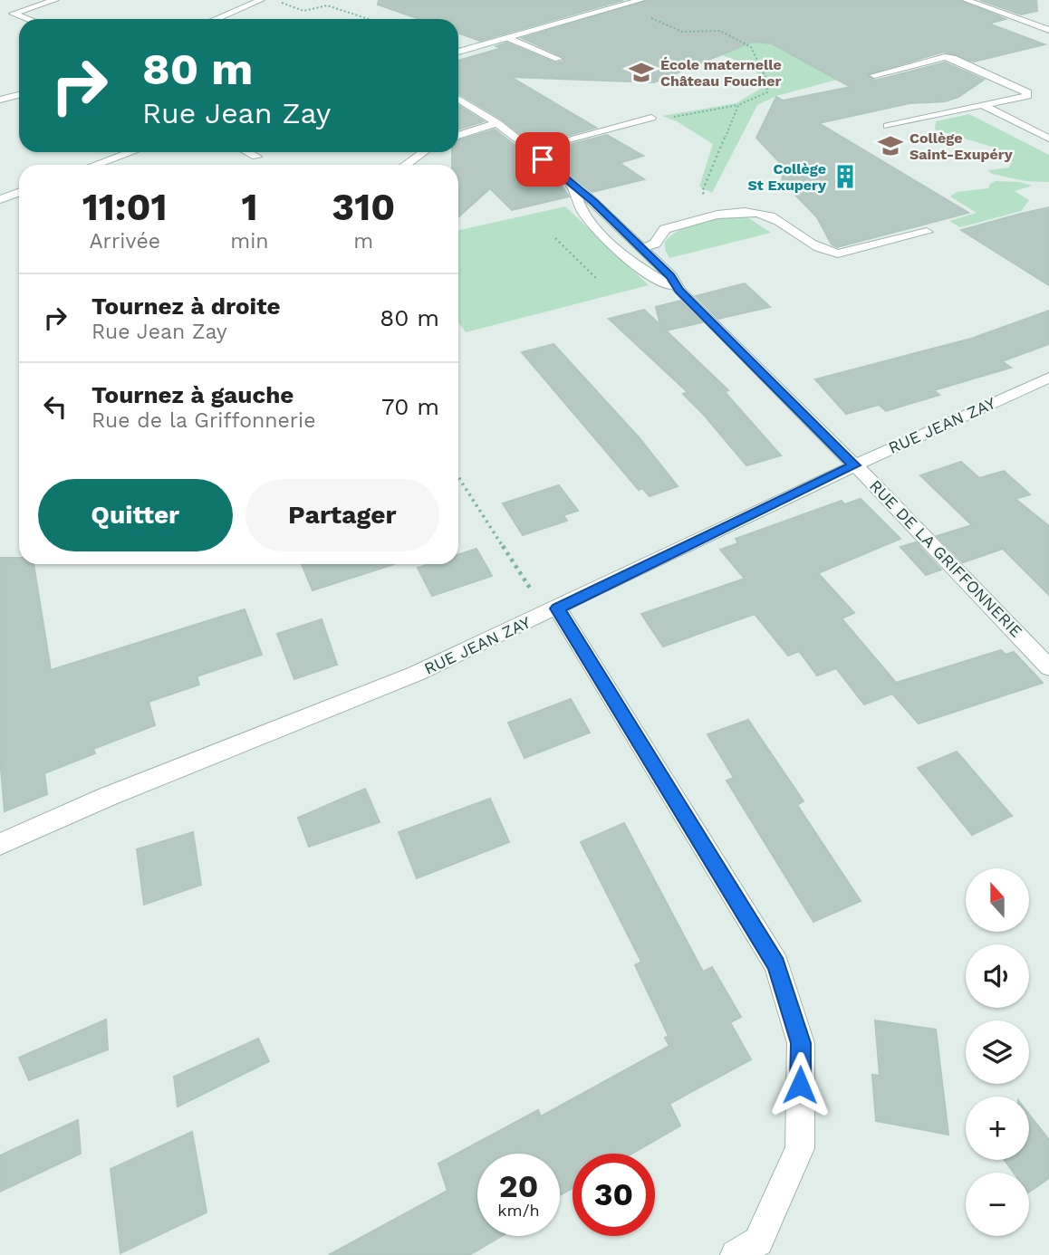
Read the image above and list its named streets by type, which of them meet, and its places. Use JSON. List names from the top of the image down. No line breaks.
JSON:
{"streets":{"street":["RUE JEAN ZAY","RUE DE LA GRIFFONNERIE"]},"crossings":[["RUE JEAN ZAY","RUE DE LA GRIFFONNERIE"]],"places":{"school or university":["École maternelle Château Foucher","Collège Saint-Exupéry"],"building":["Collège St Exupery"]},"north":"top","page":{"turn":["80 m","Rue Jean Zay"],"eta":["11:01","Arrivée","1","min","310","m"],"list":[{"name":"Tournez à droite","note":"Rue Jean Zay","value":"80 m"},{"name":"Tournez à gauche","note":"Rue de la Griffonnerie","value":"70 m"}],"buttons":["Quitter","Partager"],"map_buttons":["+","−"],"speed":"20 km/h","limit":"30"}}
